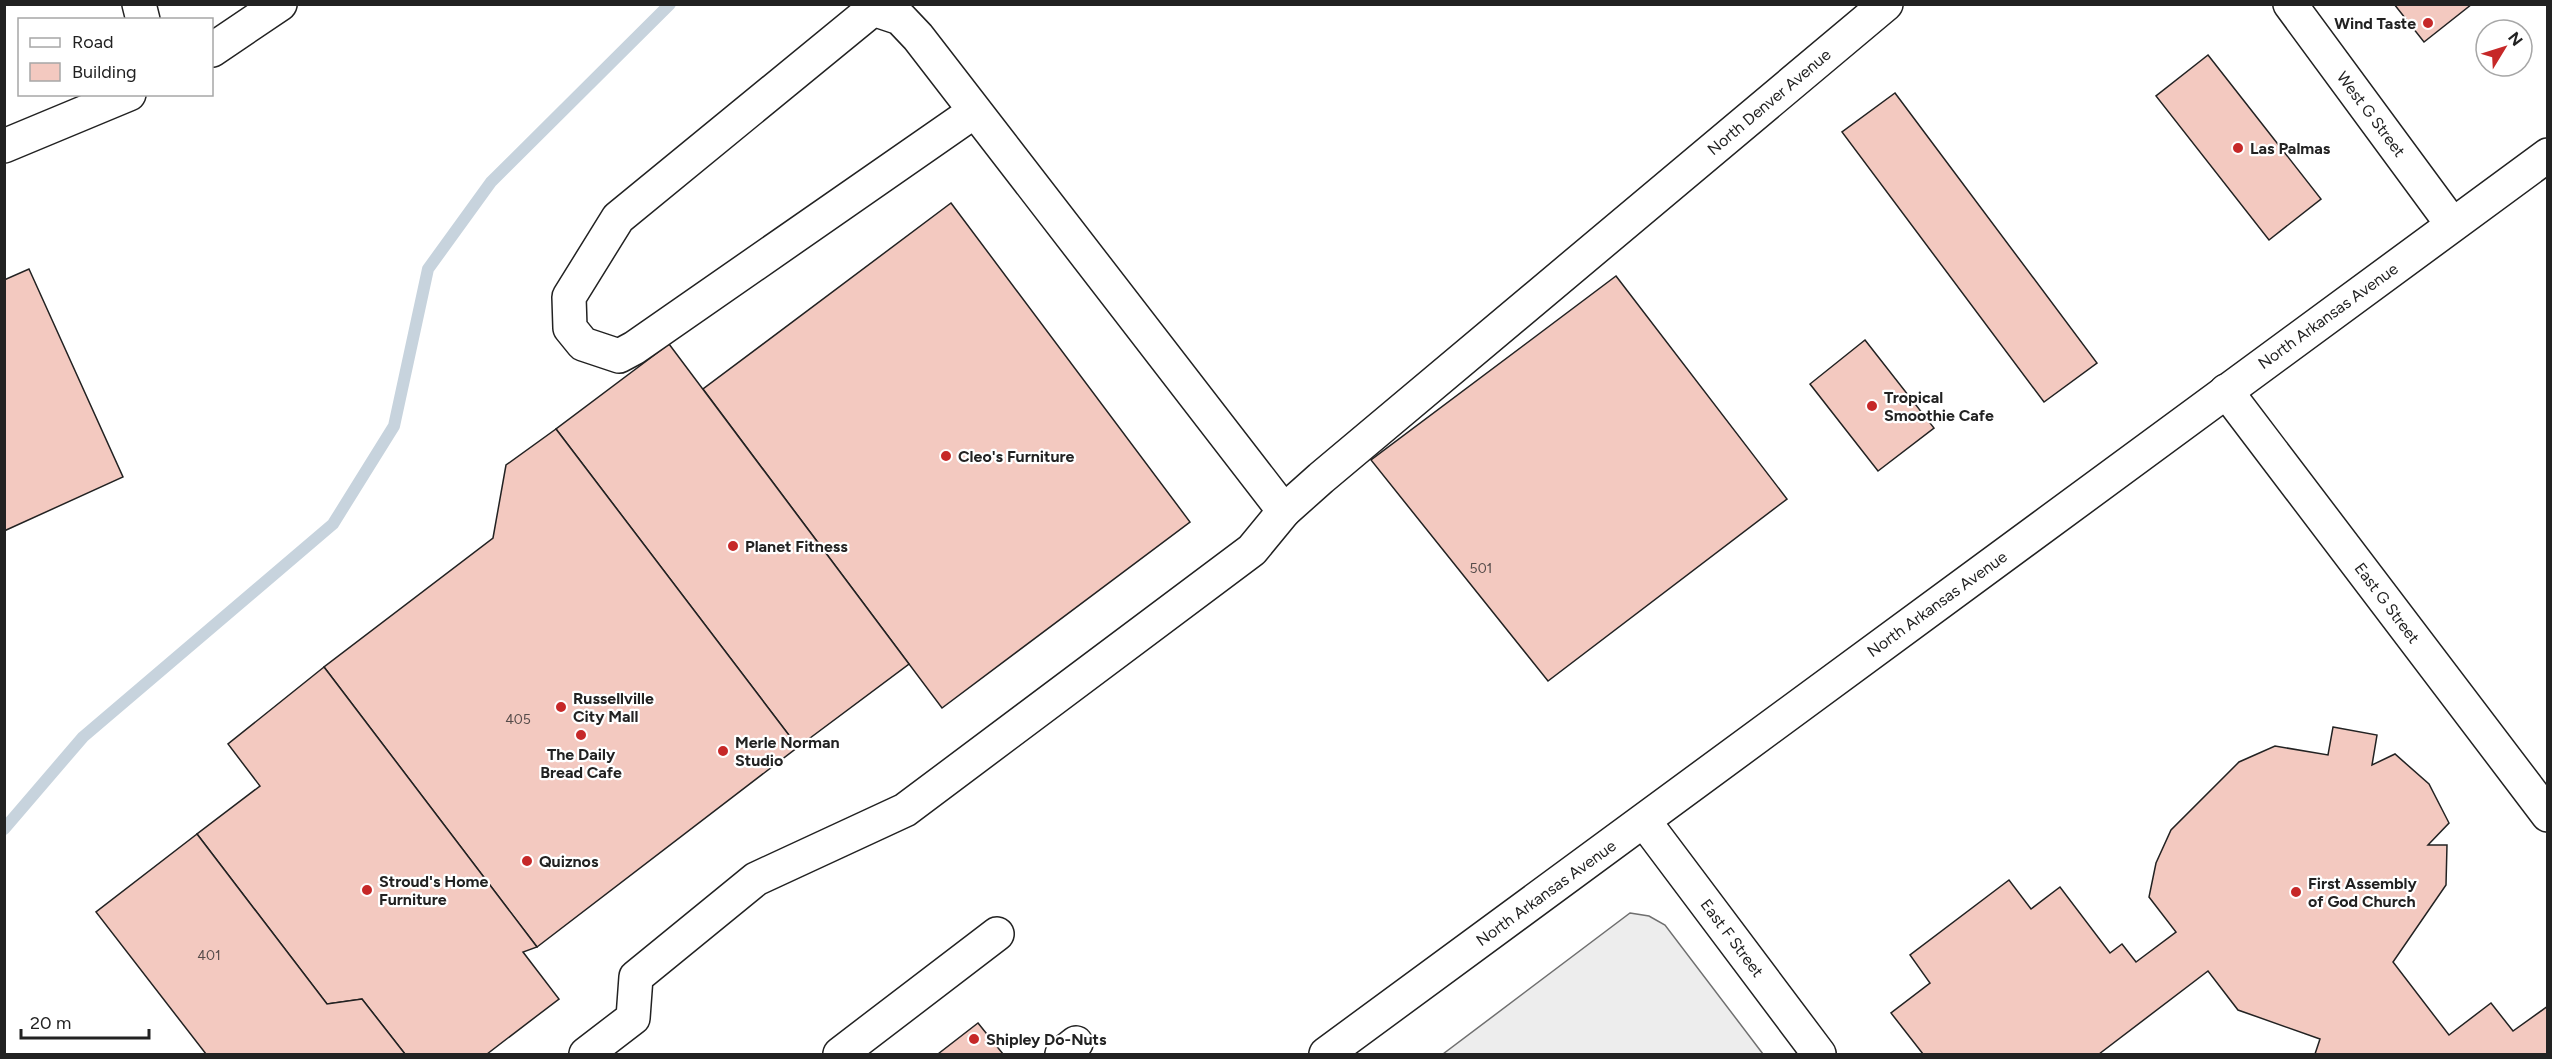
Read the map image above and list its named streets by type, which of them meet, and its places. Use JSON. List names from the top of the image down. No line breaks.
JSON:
{"streets":{"main road":["North Denver Avenue","West G Street","North Arkansas Avenue","East G Street","East F Street"]},"crossings":[["West G Street","North Arkansas Avenue"],["North Arkansas Avenue","East G Street"],["North Arkansas Avenue","East F Street"]],"places":["Wind Taste","Las Palmas","Tropical Smoothie Cafe","Cleo's Furniture","Planet Fitness","Russellville City Mall","The Daily Bread Cafe","Merle Norman Studio","Quiznos","Stroud's Home Furniture","First Assembly of God Church","Shipley Do-Nuts"],"house_numbers":["501","405","401"],"legend":["Road","Building"],"scale_bar":"20 m","north":"top right"}
